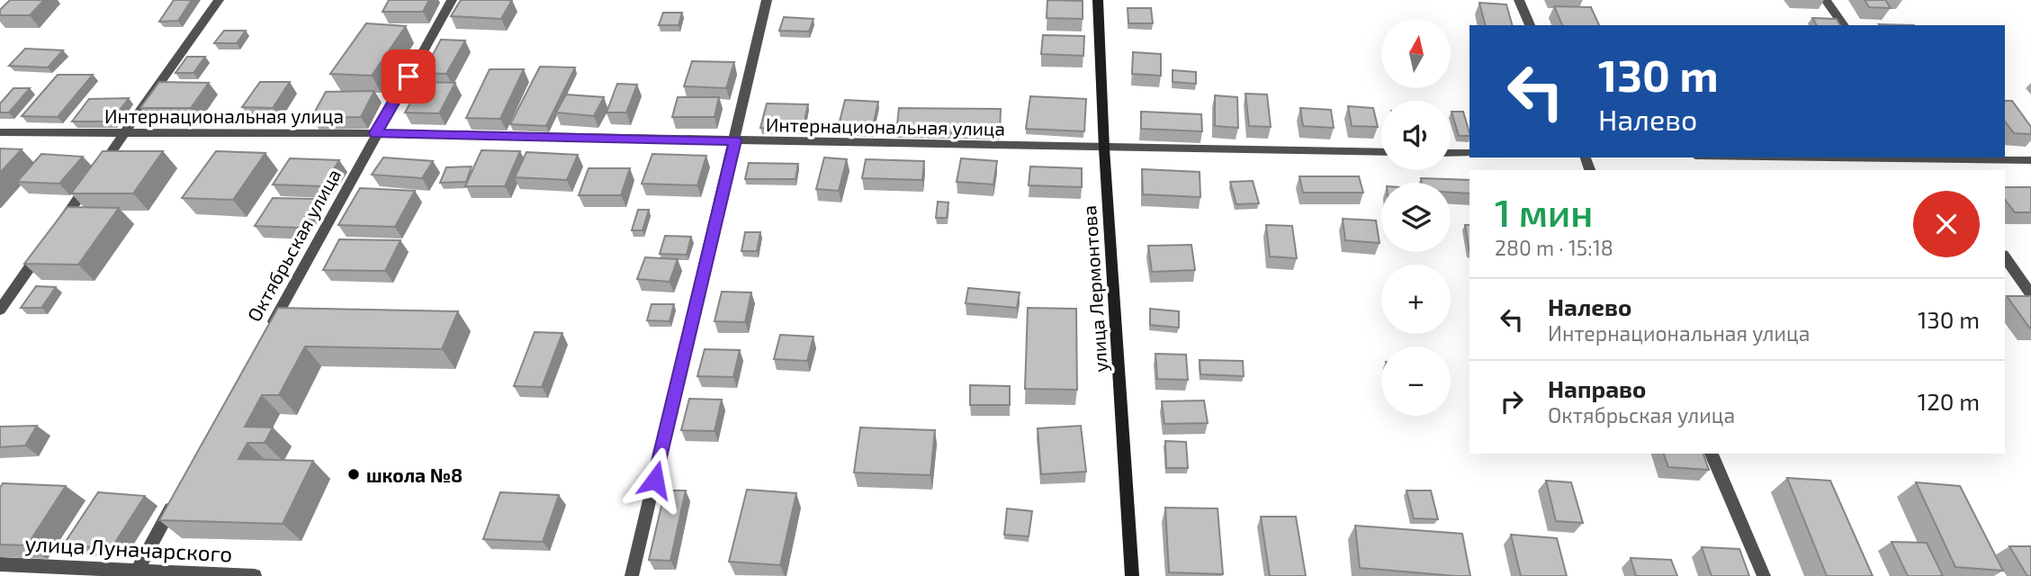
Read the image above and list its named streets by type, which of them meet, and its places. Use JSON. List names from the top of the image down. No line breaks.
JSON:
{"streets":{"street":["Интернациональная улица","Октябрьская улица","улица Лермонтова","улица Луначарского"]},"crossings":[["Интернациональная улица","Октябрьская улица"],["Интернациональная улица","улица Лермонтова"]],"places":["школа №8"],"north":"top","page":{"map_buttons":["+","−"],"turn":["130 m","Налево"],"heading":["1 мин","280 m · 15:18"],"list":[{"name":"Налево","note":"Интернациональная улица","value":"130 m"},{"name":"Направо","note":"Октябрьская улица","value":"120 m"}]}}
